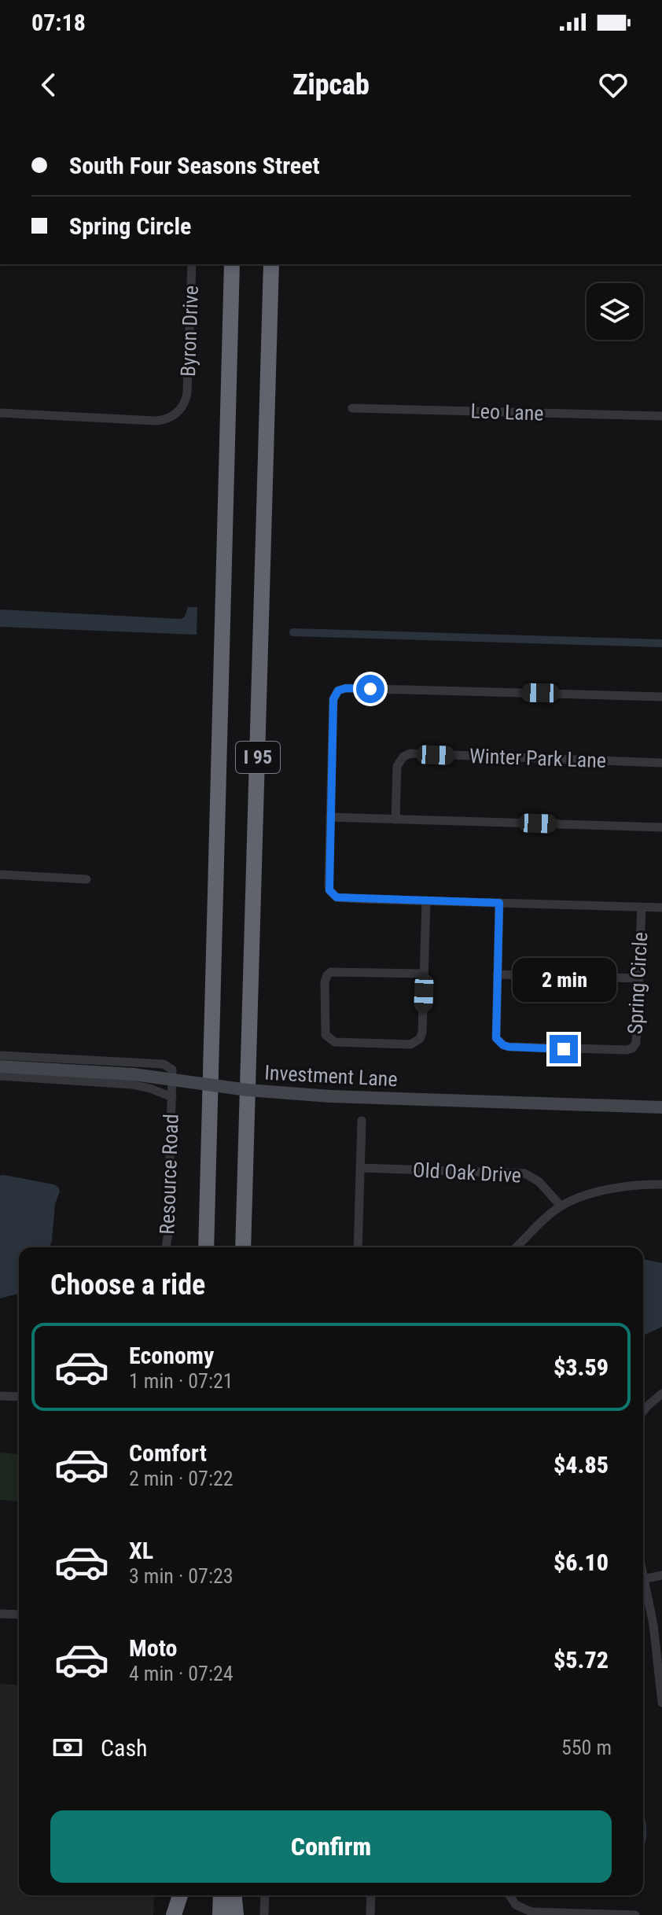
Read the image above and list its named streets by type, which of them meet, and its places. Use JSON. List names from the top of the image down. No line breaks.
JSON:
{"streets":{"highway":["I 95"],"street":["Byron Drive","Leo Lane","Winter Park Lane","Spring Circle","Investment Lane","Old Oak Drive","Resource Road"]},"page":{"status":"07:18","header":"Zipcab","banner":["South Four Seasons Street","Spring Circle"],"bubble":"2 min","heading":"Choose a ride","list":[{"name":"Economy","note":"1 min · 07:21","value":"$3.59"},{"name":"Comfort","note":"2 min · 07:22","value":"$4.85"},{"name":"XL","note":"3 min · 07:23","value":"$6.10"},{"name":"Moto","note":"4 min · 07:24","value":"$5.72"}],"pay":["Cash","550 m"],"buttons":"Confirm"}}
